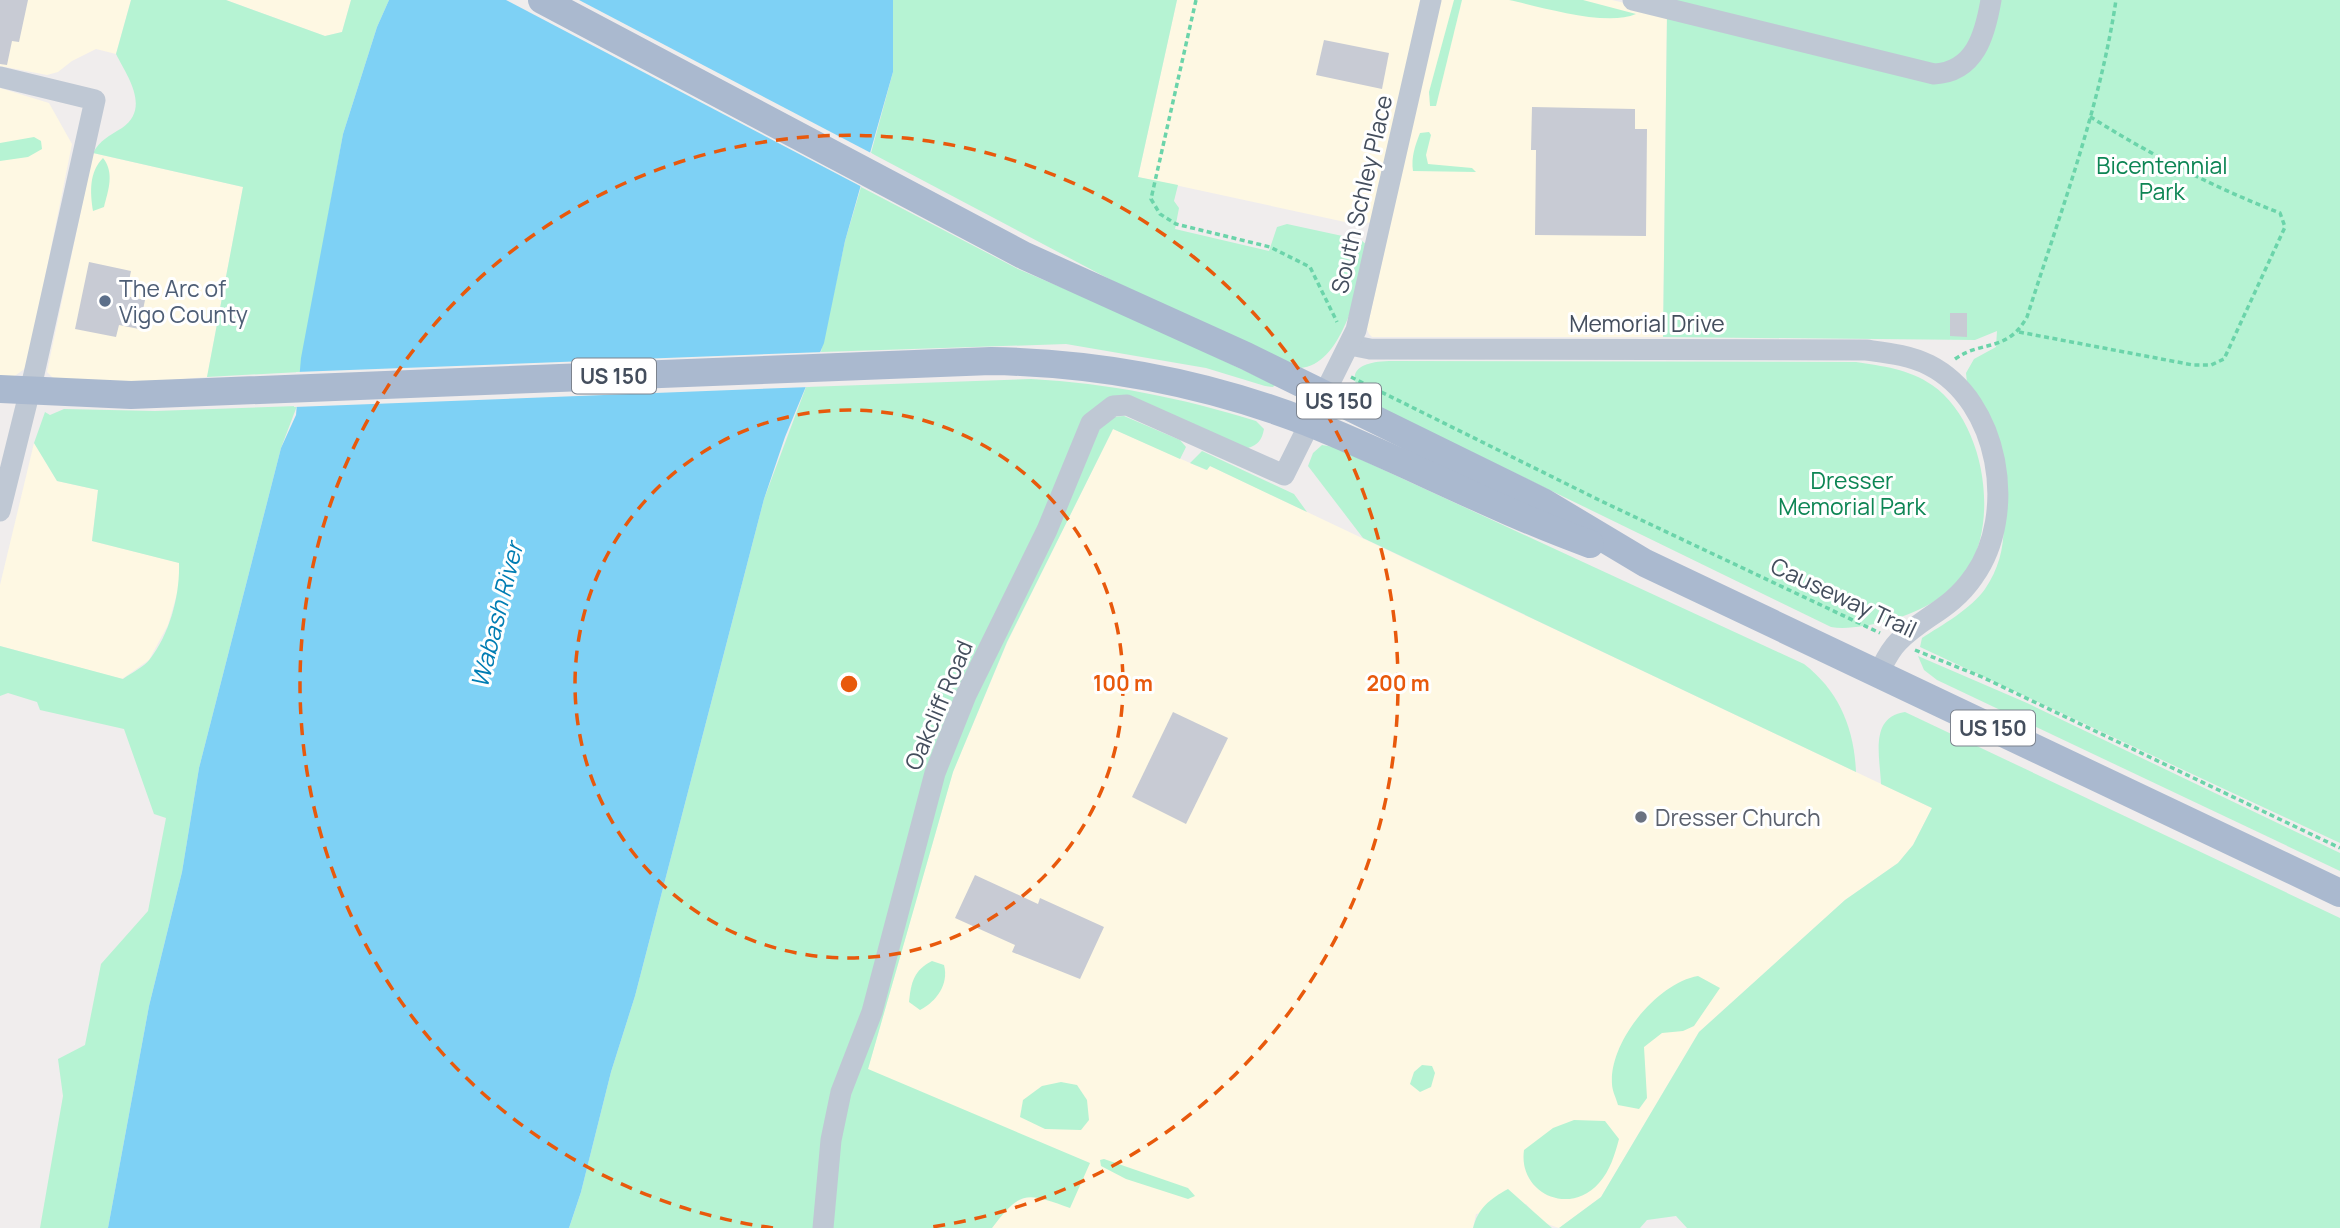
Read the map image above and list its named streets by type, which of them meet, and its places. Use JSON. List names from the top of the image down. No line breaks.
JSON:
{"streets":{"main road":["US 150"],"street":["South Schley Place","Memorial Drive","Oakcliff Road"],"path":["Causeway Trail"]},"crossings":[["South Schley Place","Memorial Drive"],["South Schley Place","US 150"],["South Schley Place","Causeway Trail"],["South Schley Place","Oakcliff Road"],["Memorial Drive","Causeway Trail"],["US 150","Causeway Trail"]],"water":["Wabash River"],"parks":["Bicentennial Park","Dresser Memorial Park"],"places":["The Arc of Vigo County","Dresser Church"],"rings":["100 m","200 m"]}
